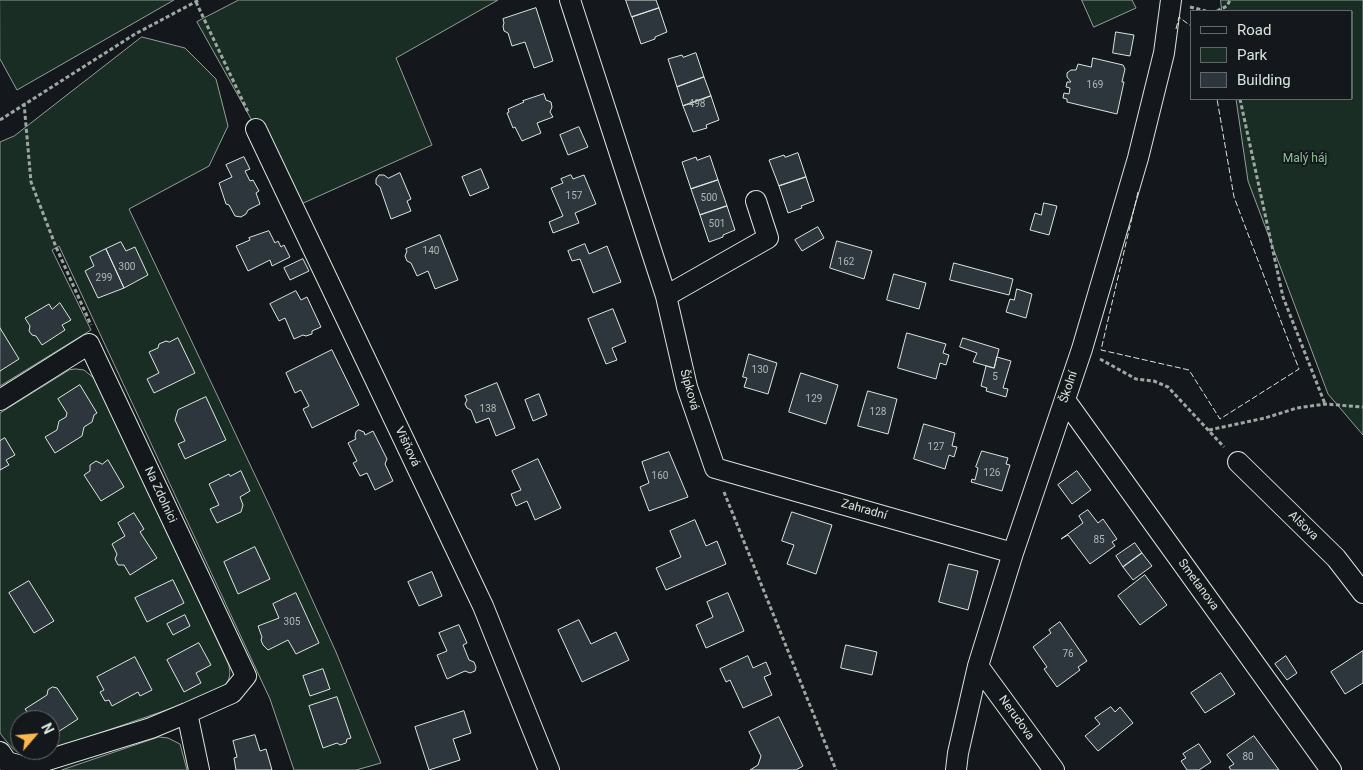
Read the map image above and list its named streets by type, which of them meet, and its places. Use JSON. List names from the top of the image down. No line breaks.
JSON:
{"streets":{"street":["Školní","Šípková","Višňová","Na Zdolnici","Zahradní","Alšova","Smetanova","Nerudova"]},"crossings":[["Školní","Zahradní"],["Školní","Smetanova"],["Školní","Nerudova"],["Šípková","Zahradní"]],"parks":["Malý háj"],"house_numbers":["169","498","157","500","501","140","162","300","299","130","5","129","138","128","127","126","160","85","305","76","80"],"legend":["Road","Park","Building"],"north":"top right"}
